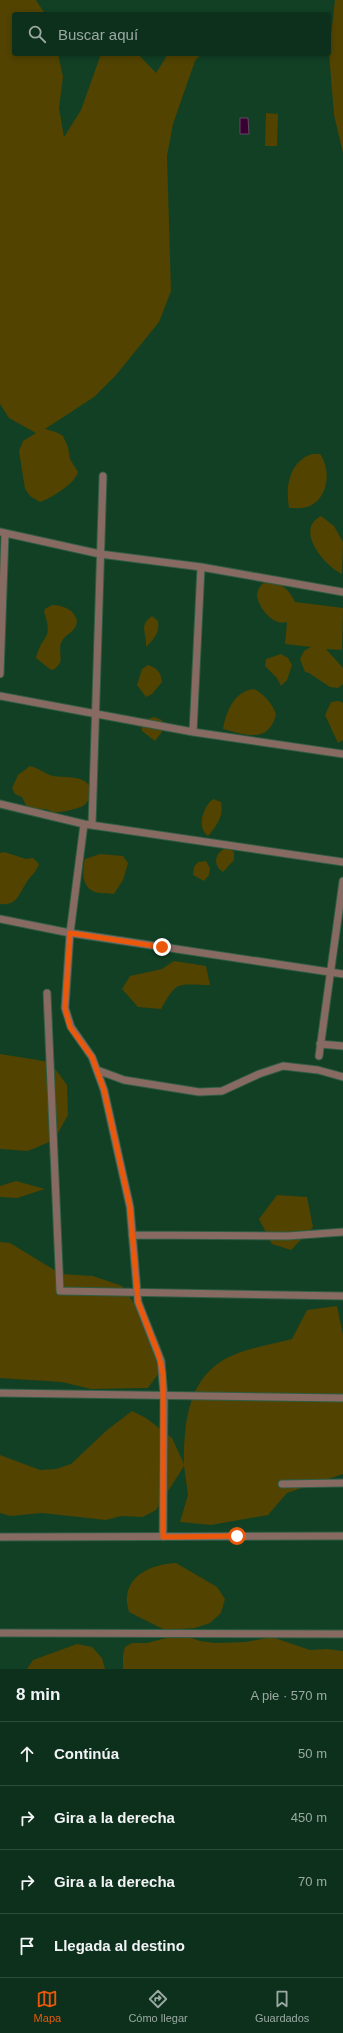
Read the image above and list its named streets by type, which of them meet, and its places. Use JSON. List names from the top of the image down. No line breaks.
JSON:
{"page":{"search":"Buscar aquí","heading":["8 min","A pie · 570 m"],"list":[["Continúa","50 m"],["Gira a la derecha","450 m"],["Gira a la derecha","70 m"],"Llegada al destino"],"nav":["Mapa","Cómo llegar","Guardados"]}}
